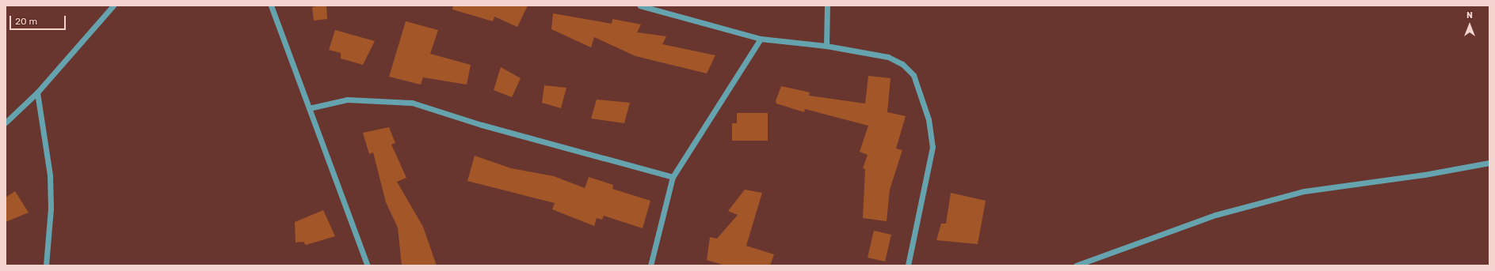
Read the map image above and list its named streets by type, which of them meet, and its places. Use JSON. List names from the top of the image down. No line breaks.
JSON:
{"scale_bar":"20 m","north":"top"}
